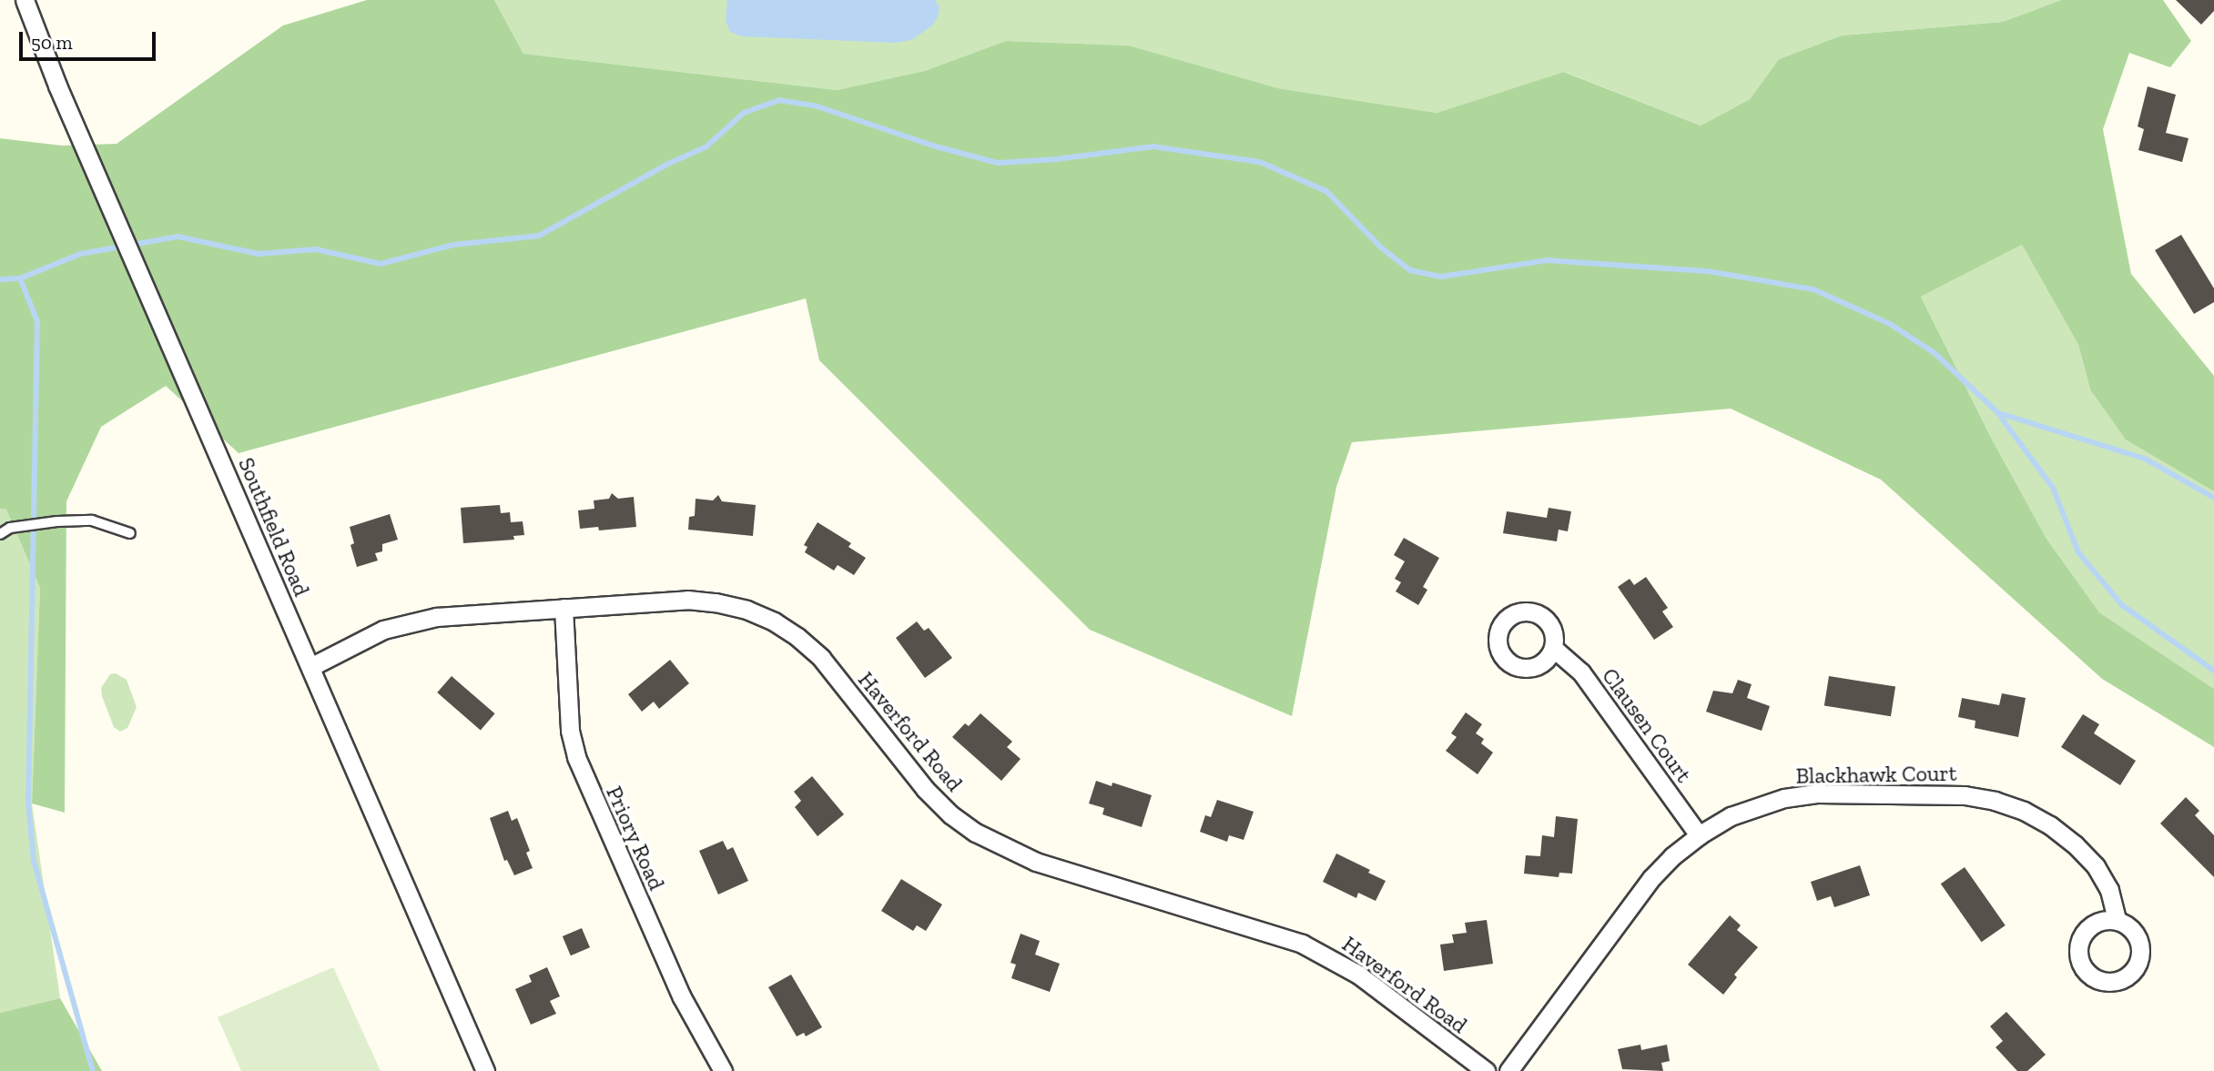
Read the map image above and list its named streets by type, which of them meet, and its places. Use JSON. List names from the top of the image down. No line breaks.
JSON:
{"streets":{"street":["Southfield Road","Clausen Court","Haverford Road","Blackhawk Court","Priory Road"]},"crossings":[["Southfield Road","Haverford Road"],["Clausen Court","Blackhawk Court"],["Haverford Road","Priory Road"]],"scale_bar":"50 m"}
